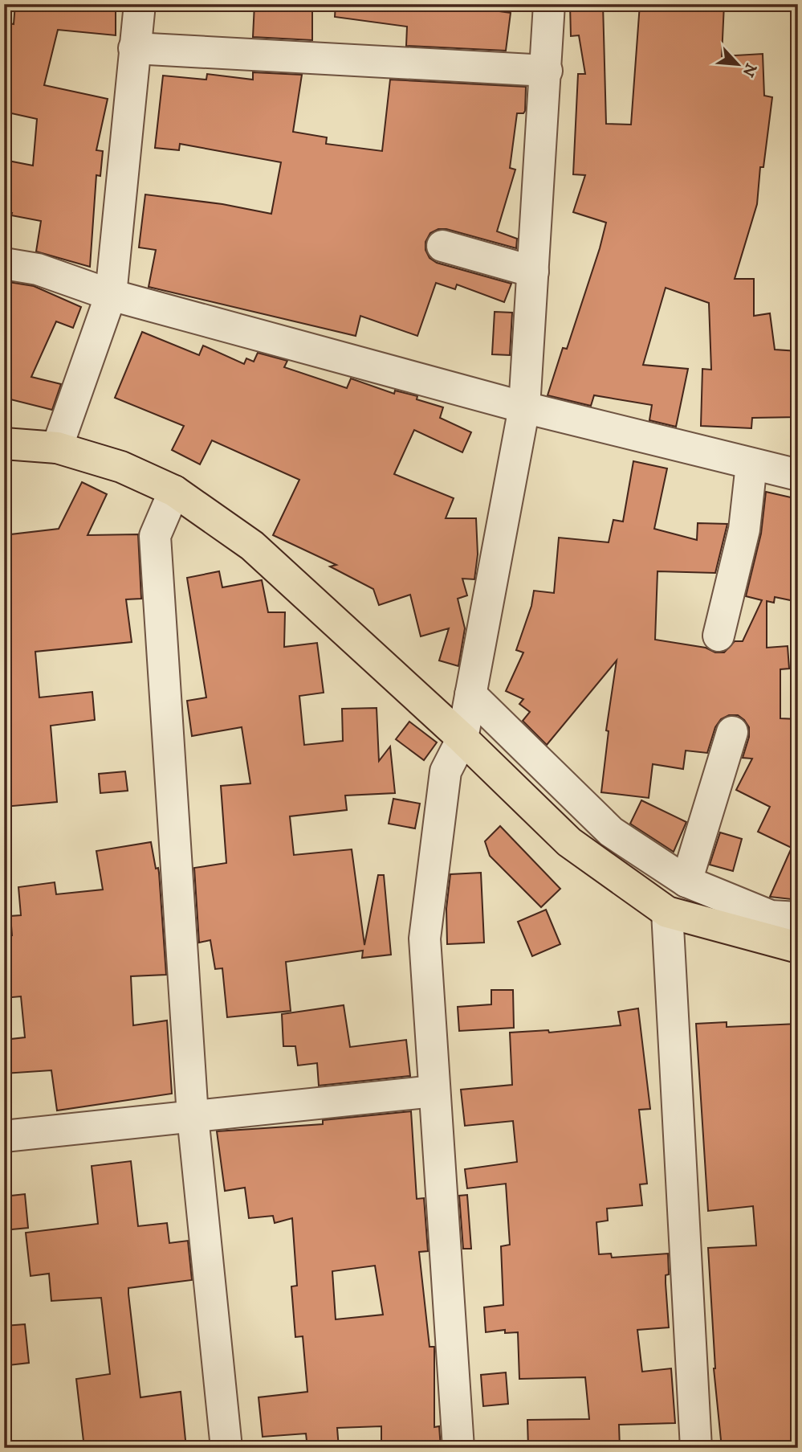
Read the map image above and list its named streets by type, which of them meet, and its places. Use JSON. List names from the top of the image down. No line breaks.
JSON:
{"north":"bottom right"}
